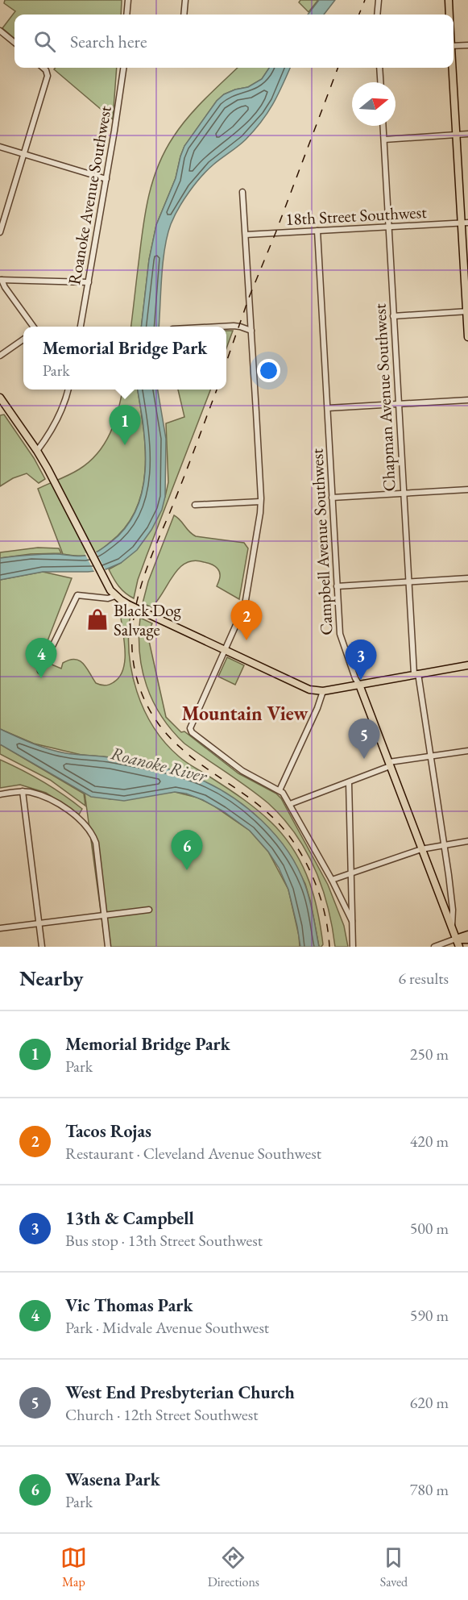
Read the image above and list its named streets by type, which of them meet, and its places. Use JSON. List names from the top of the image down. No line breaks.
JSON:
{"streets":{"main road":["Campbell Avenue Southwest"],"street":["Roanoke Avenue Southwest","18th Street Southwest","Chapman Avenue Southwest"]},"crossings":[["18th Street Southwest","Chapman Avenue Southwest"],["18th Street Southwest","Campbell Avenue Southwest"],["Chapman Avenue Southwest","Campbell Avenue Southwest"]],"districts":["Mountain View"],"water":["Roanoke River"],"places":{"shop":["Black Dog Salvage"]},"north":"right","page":{"search":"Search here","popup":["Memorial Bridge Park","Park"],"pins":["1","2","4","3","5","6"],"heading":["Nearby","6 results"],"list":[{"mark":"1","name":"Memorial Bridge Park","note":"Park","value":"250 m"},{"mark":"2","name":"Tacos Rojas","note":"Restaurant · Cleveland Avenue Southwest","value":"420 m"},{"mark":"3","name":"13th & Campbell","note":"Bus stop · 13th Street Southwest","value":"500 m"},{"mark":"4","name":"Vic Thomas Park","note":"Park · Midvale Avenue Southwest","value":"590 m"},{"mark":"5","name":"West End Presbyterian Church","note":"Church · 12th Street Southwest","value":"620 m"},{"mark":"6","name":"Wasena Park","note":"Park","value":"780 m"}],"nav":["Map","Directions","Saved"]}}
